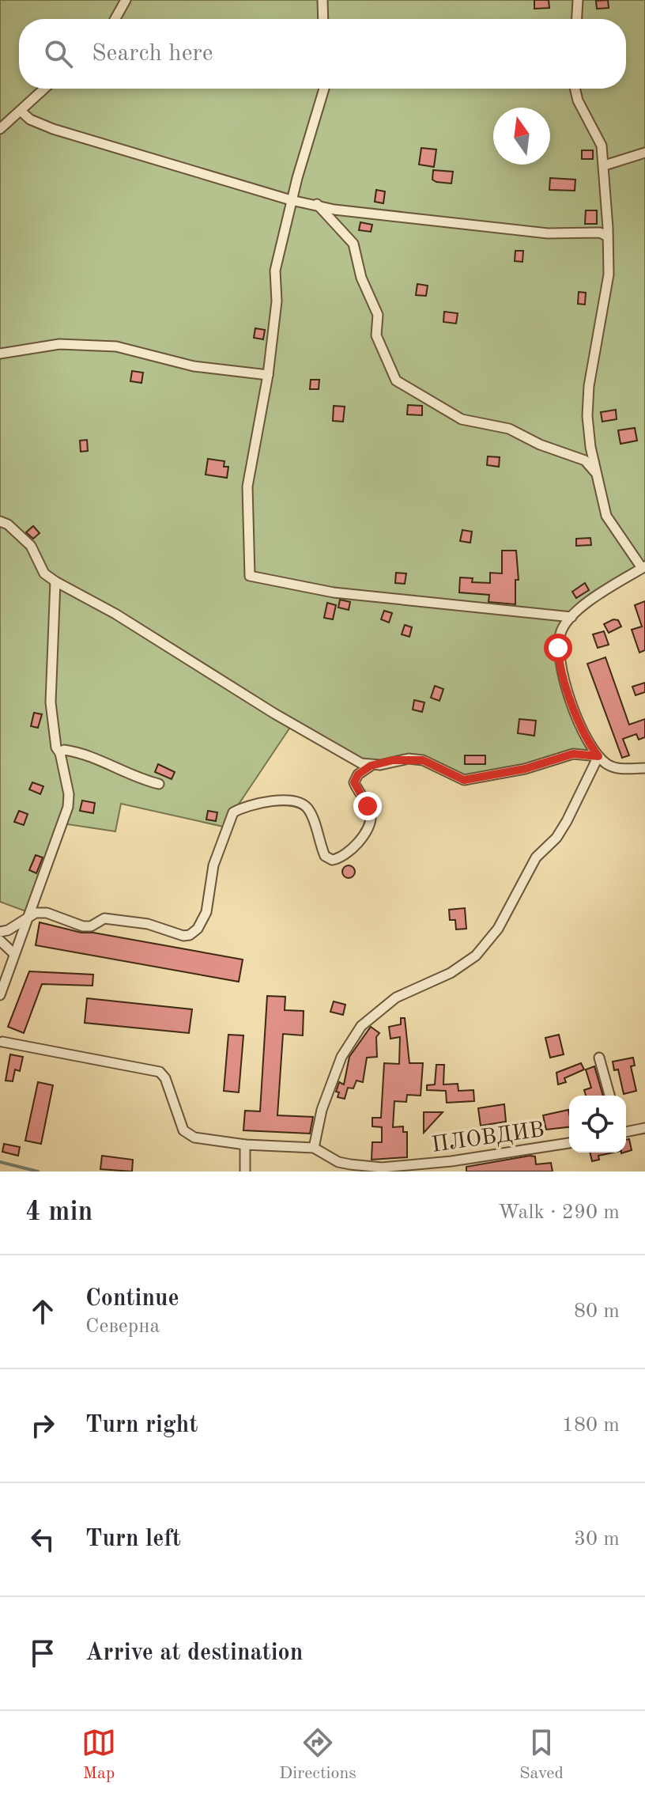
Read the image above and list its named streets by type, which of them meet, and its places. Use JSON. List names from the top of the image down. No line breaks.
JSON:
{"streets":{"street":["ПЛОВДИВ"]},"north":"top","page":{"search":"Search here","heading":["4 min","Walk · 290 m"],"list":[["Continue","Северна","80 m"],["Turn right","180 m"],["Turn left","30 m"],"Arrive at destination"],"nav":["Map","Directions","Saved"]}}
